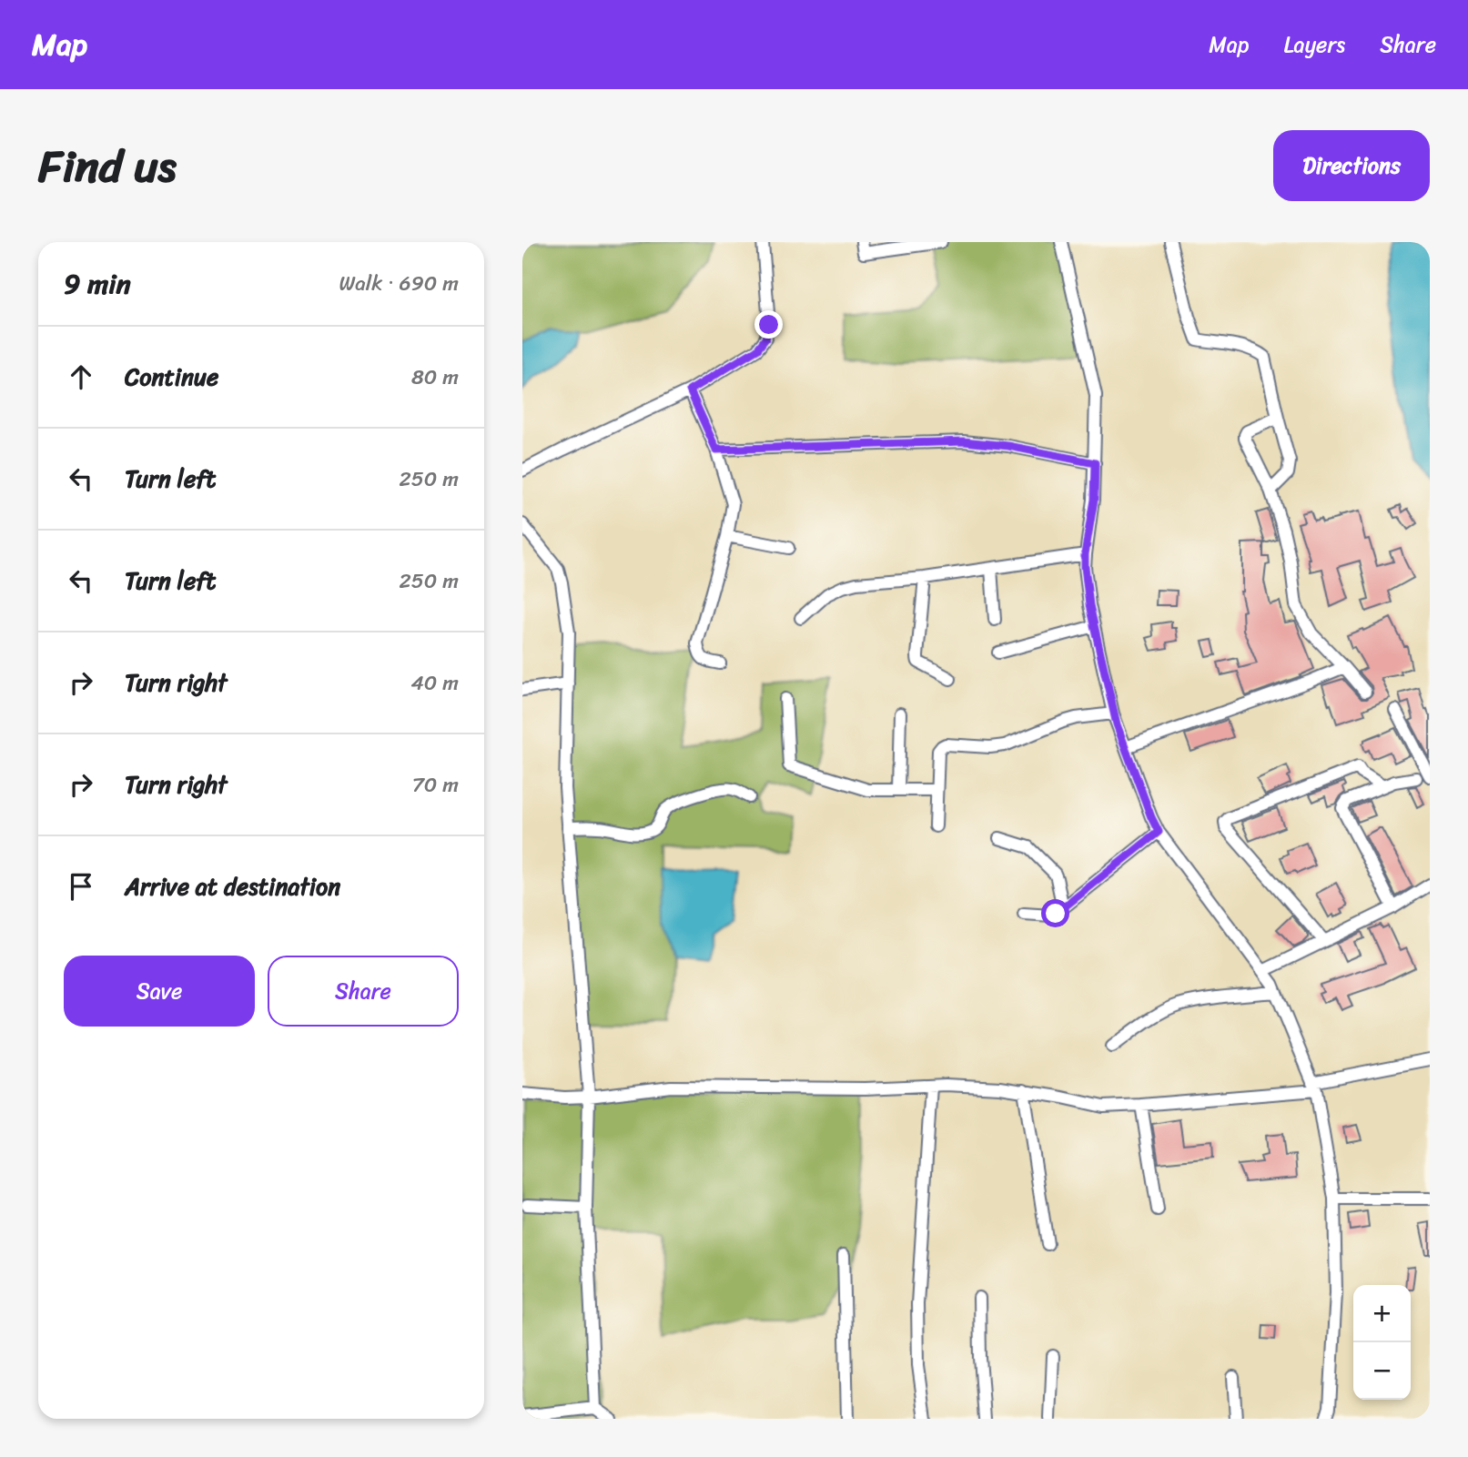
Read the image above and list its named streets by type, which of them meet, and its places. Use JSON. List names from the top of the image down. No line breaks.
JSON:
{"page":{"header":"Map","nav":["Map","Layers","Share"],"title":"Find us","buttons":["Directions",["Save","Share"]],"heading":["9 min","Walk · 690 m"],"list":[["Continue","80 m"],["Turn left","250 m"],["Turn left","250 m"],["Turn right","40 m"],["Turn right","70 m"],"Arrive at destination"],"map_buttons":["+","−"]}}
